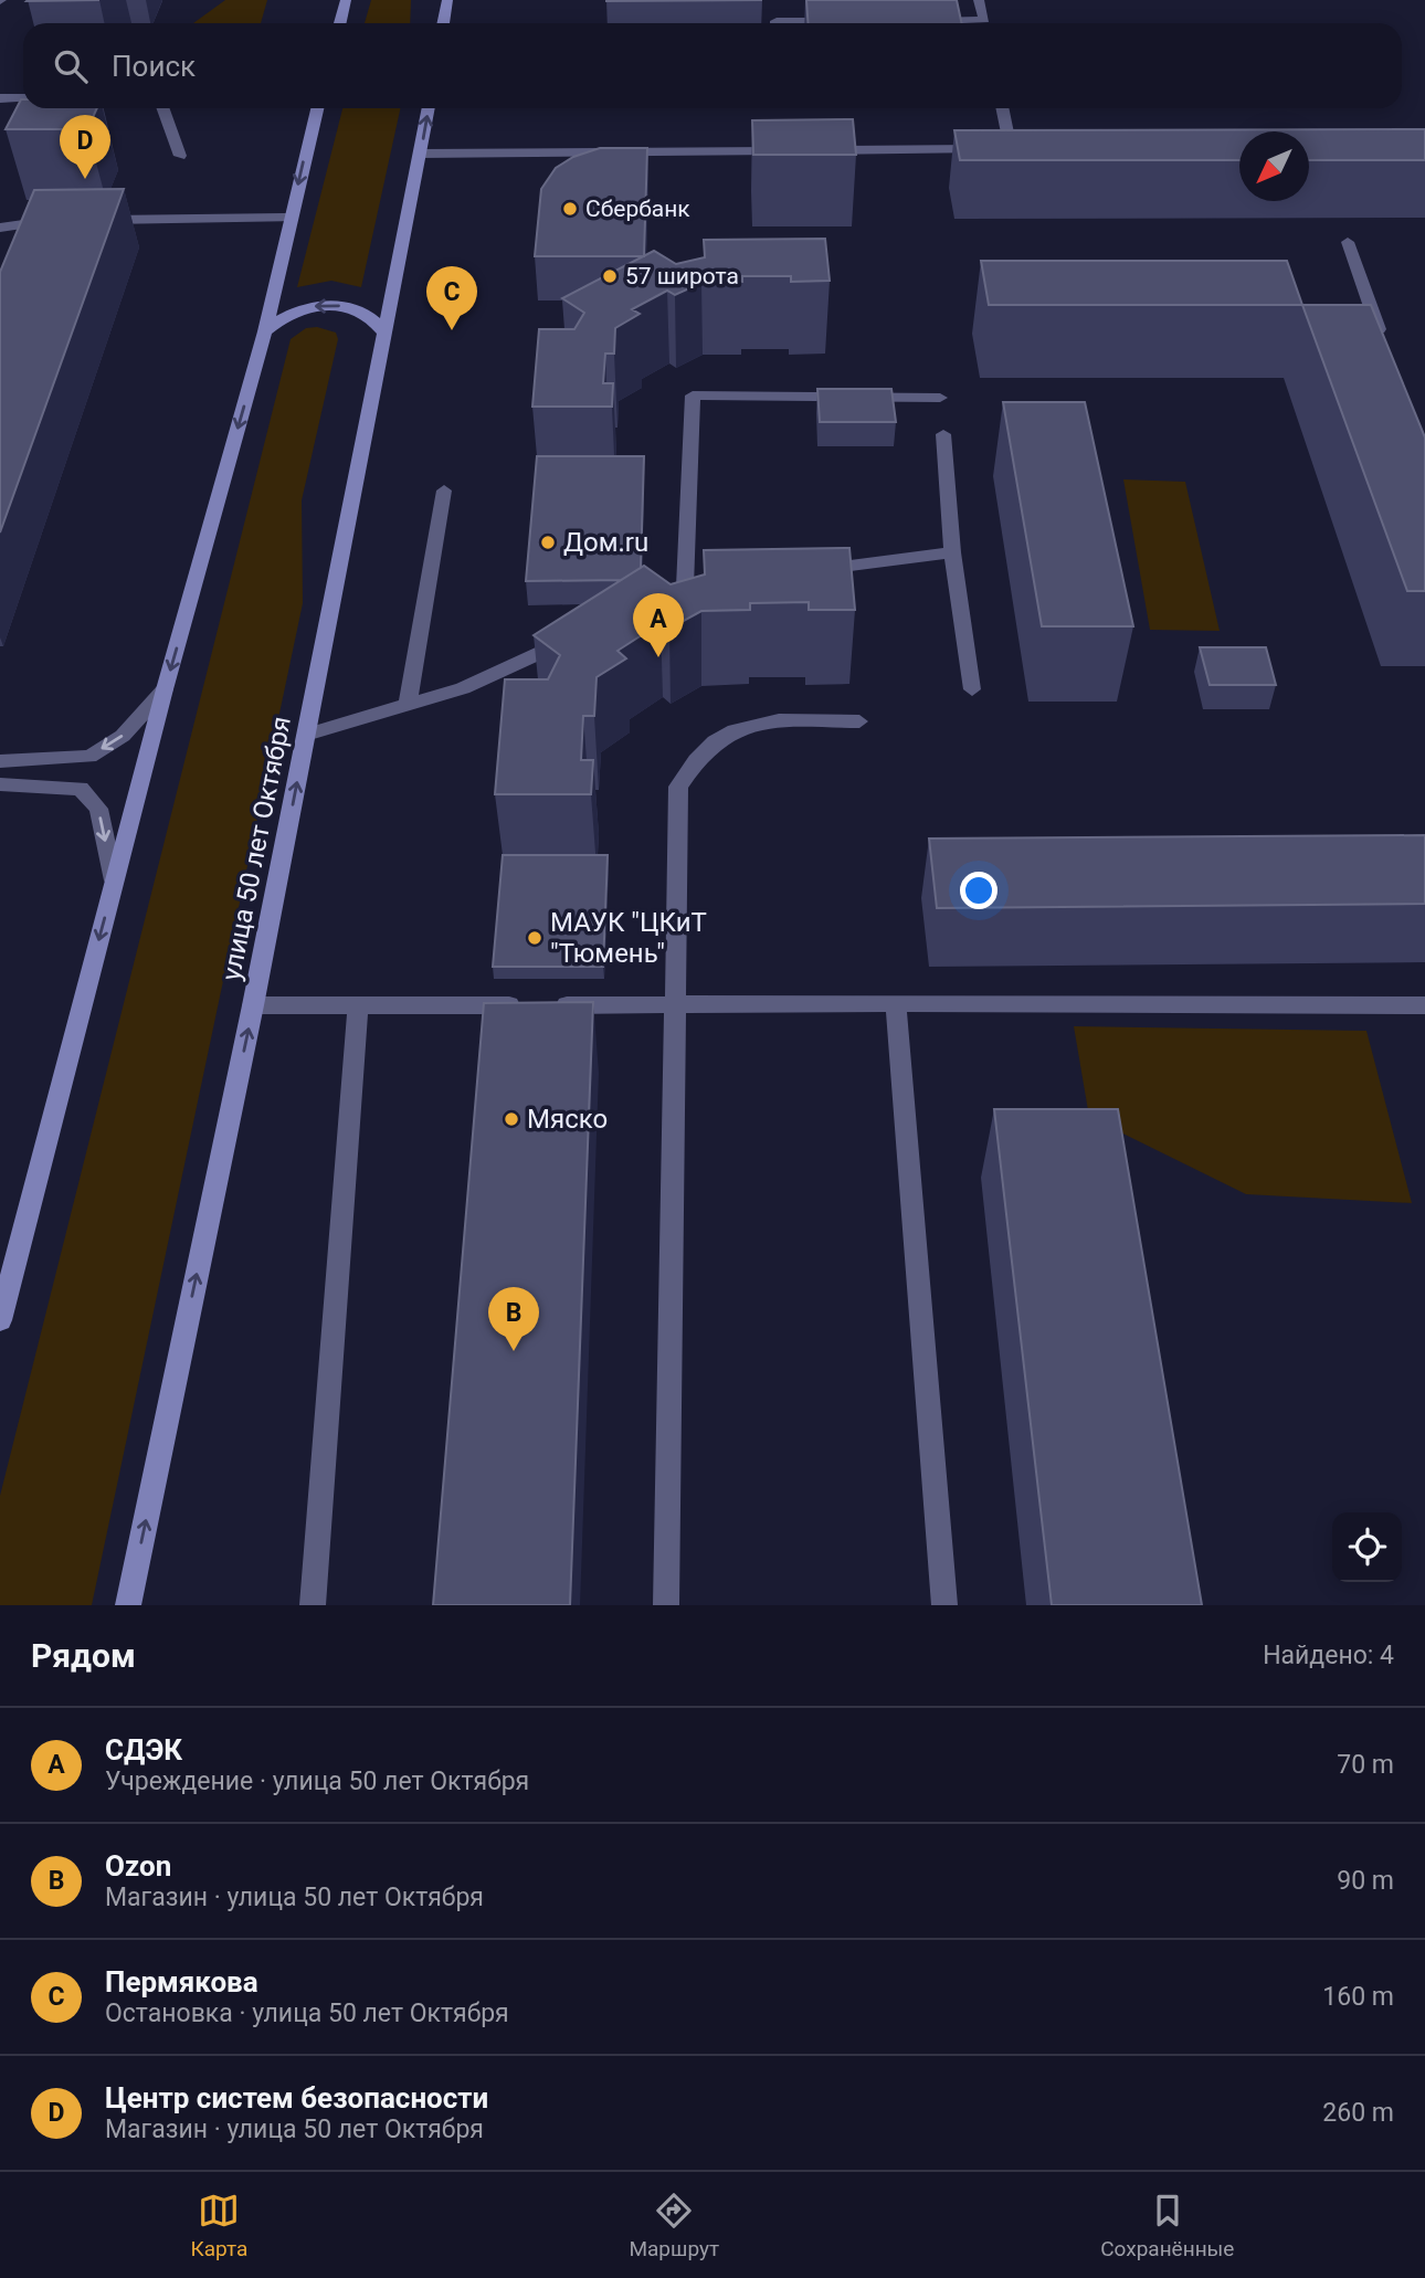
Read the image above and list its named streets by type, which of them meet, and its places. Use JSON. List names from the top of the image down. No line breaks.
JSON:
{"streets":{"main road":["улица 50 лет Октября"]},"places":["Сбербанк","57 широта","Дом.ru","МАУК \"ЦКиТ \"Тюмень\"","Мяско"],"north":"bottom left","page":{"search":"Поиск","pins":["D","C","A","B"],"heading":["Рядом","Найдено: 4"],"list":[{"mark":"A","name":"СДЭК","note":"Учреждение · улица 50 лет Октября","value":"70 m"},{"mark":"B","name":"Ozon","note":"Магазин · улица 50 лет Октября","value":"90 m"},{"mark":"C","name":"Пермякова","note":"Остановка · улица 50 лет Октября","value":"160 m"},{"mark":"D","name":"Центр систем безопасности","note":"Магазин · улица 50 лет Октября","value":"260 m"}],"nav":["Карта","Маршрут","Сохранённые"]}}
